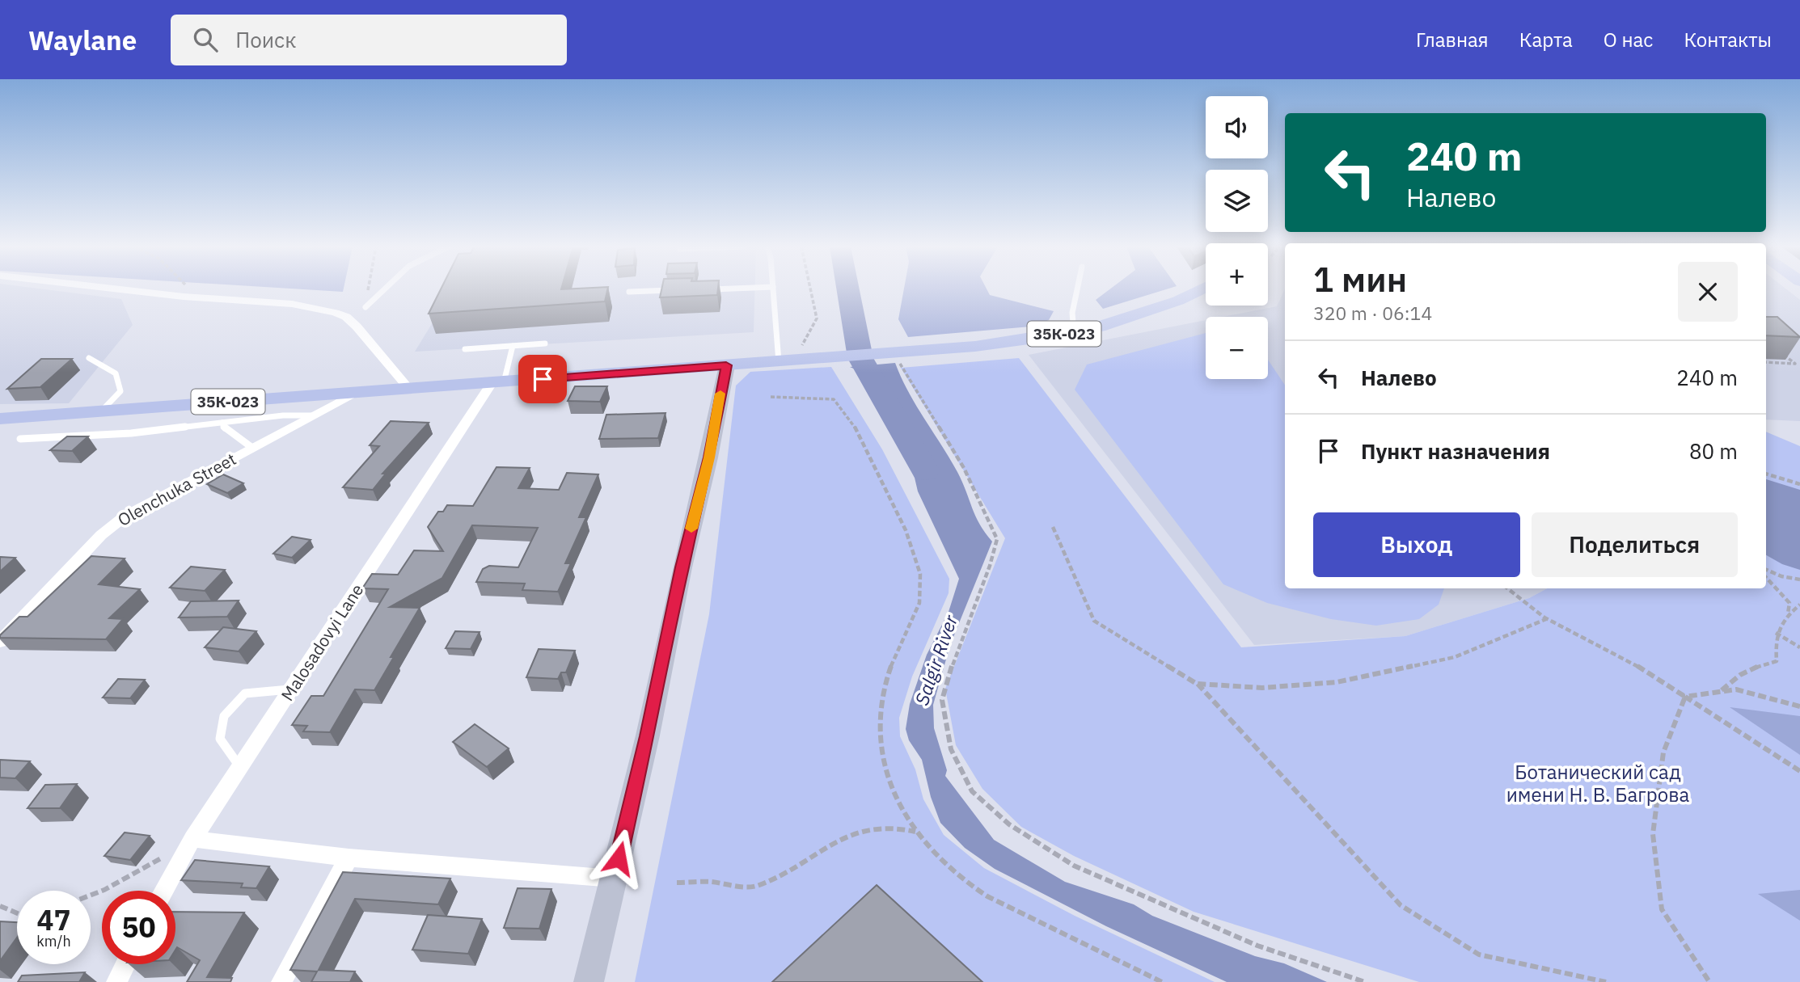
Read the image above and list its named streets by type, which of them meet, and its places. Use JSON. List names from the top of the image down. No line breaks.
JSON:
{"streets":{"main road":["35К-023"],"street":["Olenchuka Street","Malosadovyi Lane"]},"crossings":[["35К-023","Olenchuka Street"],["35К-023","Malosadovyi Lane"]],"water":["Salgir River"],"parks":["Ботанический сад имени Н. В. Багрова"],"page":{"header":"Waylane","search":"Поиск","nav":["Главная","Карта","О нас","Контакты"],"map_buttons":["+","−"],"turn":["240 m","Налево"],"heading":["1 мин","320 m · 06:14"],"list":[{"name":"Налево","value":"240 m"},{"name":"Пункт назначения","value":"80 m"}],"buttons":["Выход","Поделиться"],"speed":"47 km/h","limit":"50"}}
